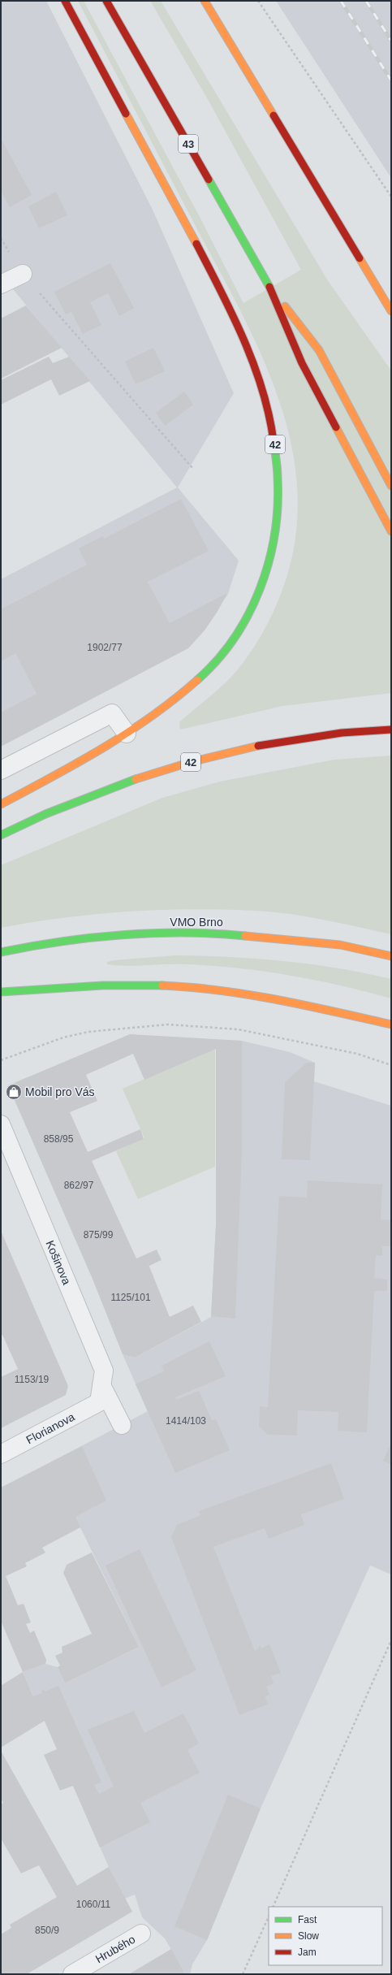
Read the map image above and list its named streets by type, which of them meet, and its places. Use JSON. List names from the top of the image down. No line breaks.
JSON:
{"streets":{"highway":["43","42","VMO Brno"],"street":["Košinova","Florianova","Hrubého"]},"crossings":[["Košinova","Florianova"]],"places":{"shop":["Mobil pro Vás"]},"house_numbers":["1902/77","858/95","862/97","875/99","1125/101","1153/19","1414/103","1060/11","850/9"],"legend":["Fast","Slow","Jam"]}
